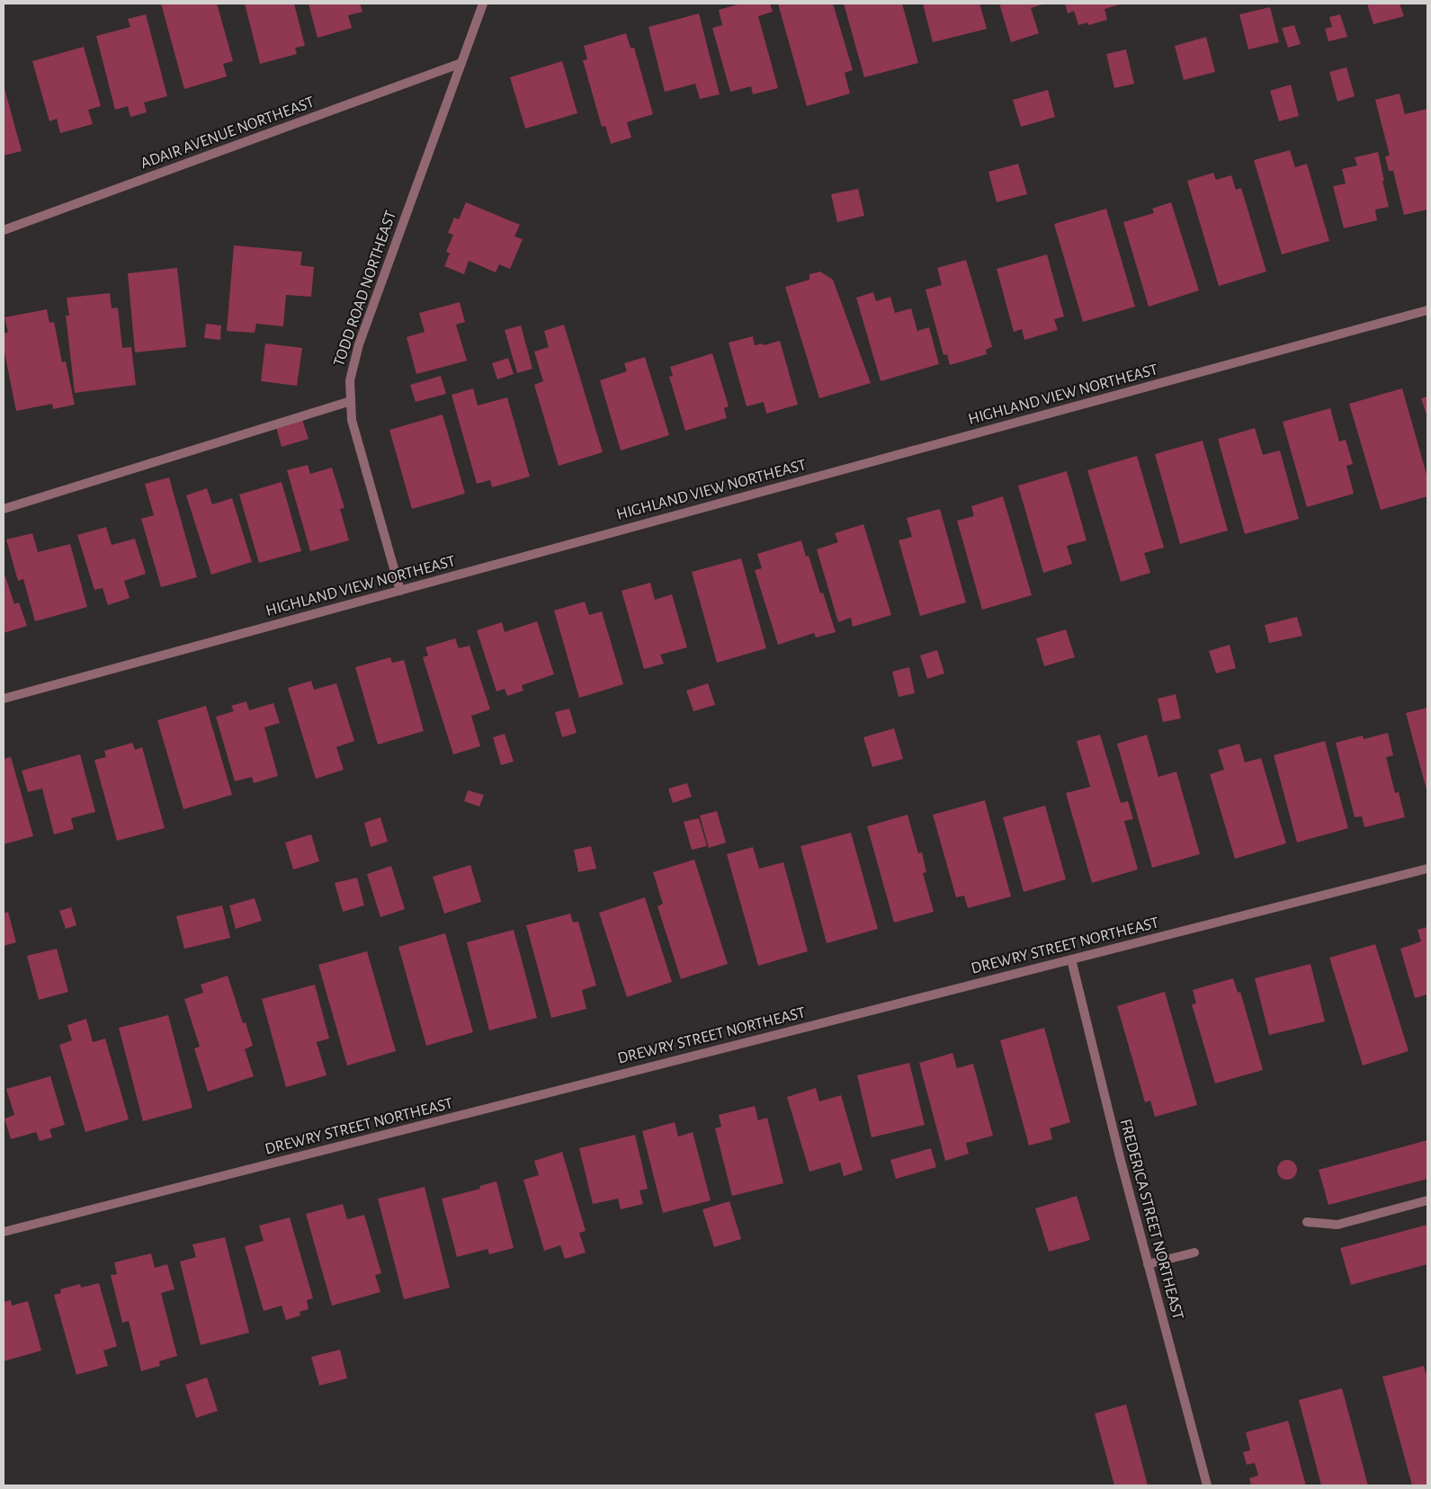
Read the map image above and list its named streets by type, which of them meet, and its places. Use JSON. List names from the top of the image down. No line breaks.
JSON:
{"streets":{"street":["ADAIR AVENUE NORTHEAST","TODD ROAD NORTHEAST","HIGHLAND VIEW NORTHEAST","DREWRY STREET NORTHEAST","FREDERICA STREET NORTHEAST"]},"crossings":[["ADAIR AVENUE NORTHEAST","TODD ROAD NORTHEAST"],["TODD ROAD NORTHEAST","HIGHLAND VIEW NORTHEAST"],["DREWRY STREET NORTHEAST","FREDERICA STREET NORTHEAST"]]}
